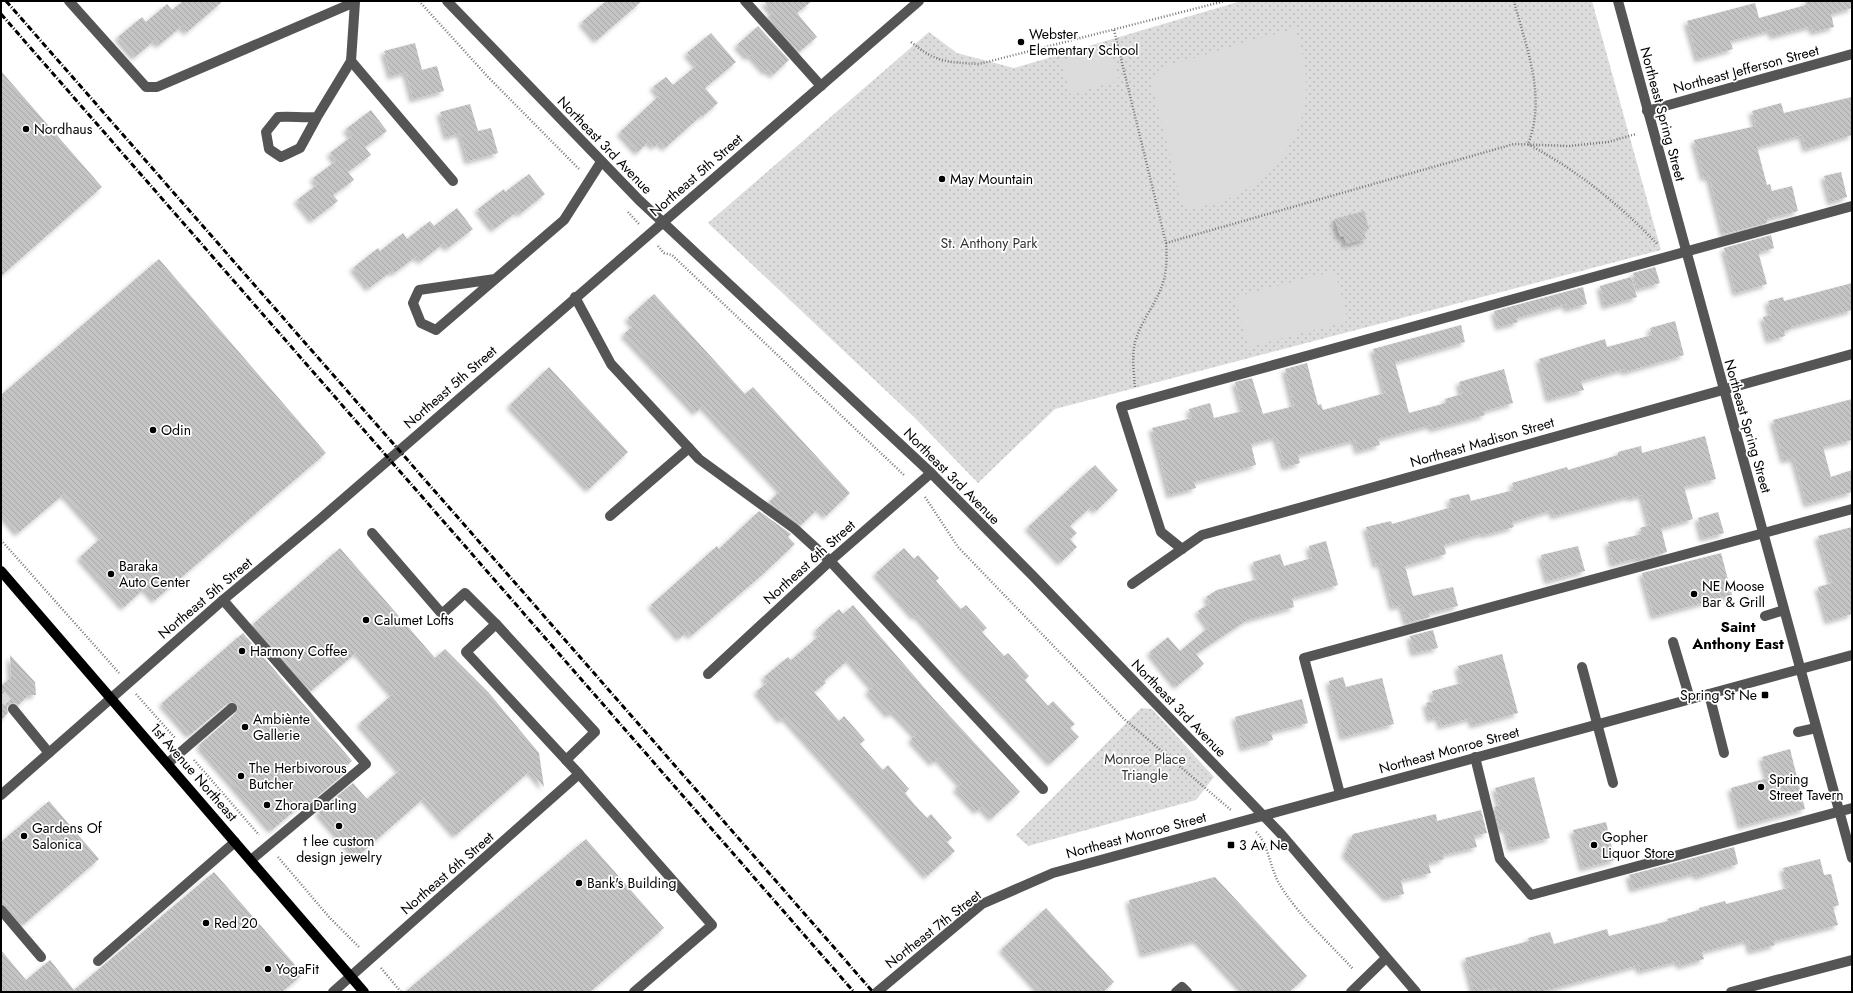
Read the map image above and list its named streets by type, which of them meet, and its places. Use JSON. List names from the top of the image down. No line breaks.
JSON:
{"streets":{"main road":["1st Avenue Northeast"],"street":["Northeast Jefferson Street","Northeast Spring Street","Northeast 3rd Avenue","Northeast 5th Street","Northeast Madison Street","Northeast 6th Street","Northeast Monroe Street","Northeast 7th Street"]},"crossings":[["Northeast Jefferson Street","Northeast Spring Street"],["Northeast Spring Street","Northeast Madison Street"],["Northeast Spring Street","Northeast Monroe Street"],["Northeast 3rd Avenue","Northeast 5th Street"],["Northeast 3rd Avenue","Northeast 6th Street"],["Northeast 3rd Avenue","Northeast Monroe Street"],["Northeast 5th Street","1st Avenue Northeast"],["Northeast 6th Street","1st Avenue Northeast"],["Northeast Monroe Street","Northeast 7th Street"]],"districts":["Saint Anthony East"],"parks":["St. Anthony Park","Monroe Place Triangle"],"places":{"other":["Webster Elementary School","Nordhaus","May Mountain","Odin","Baraka Auto Center","NE Moose Bar & Grill","Calumet Lofts","Harmony Coffee","Ambiènte Gallerie","The Herbivorous Butcher","Spring Street Tavern","Zhora Darling","t lee custom design jewelry","Gardens Of Salonica","Gopher Liquor Store","Bank's Building","Red 20","YogaFit"],"transit":["Spring St Ne","3 Av Ne"]}}
